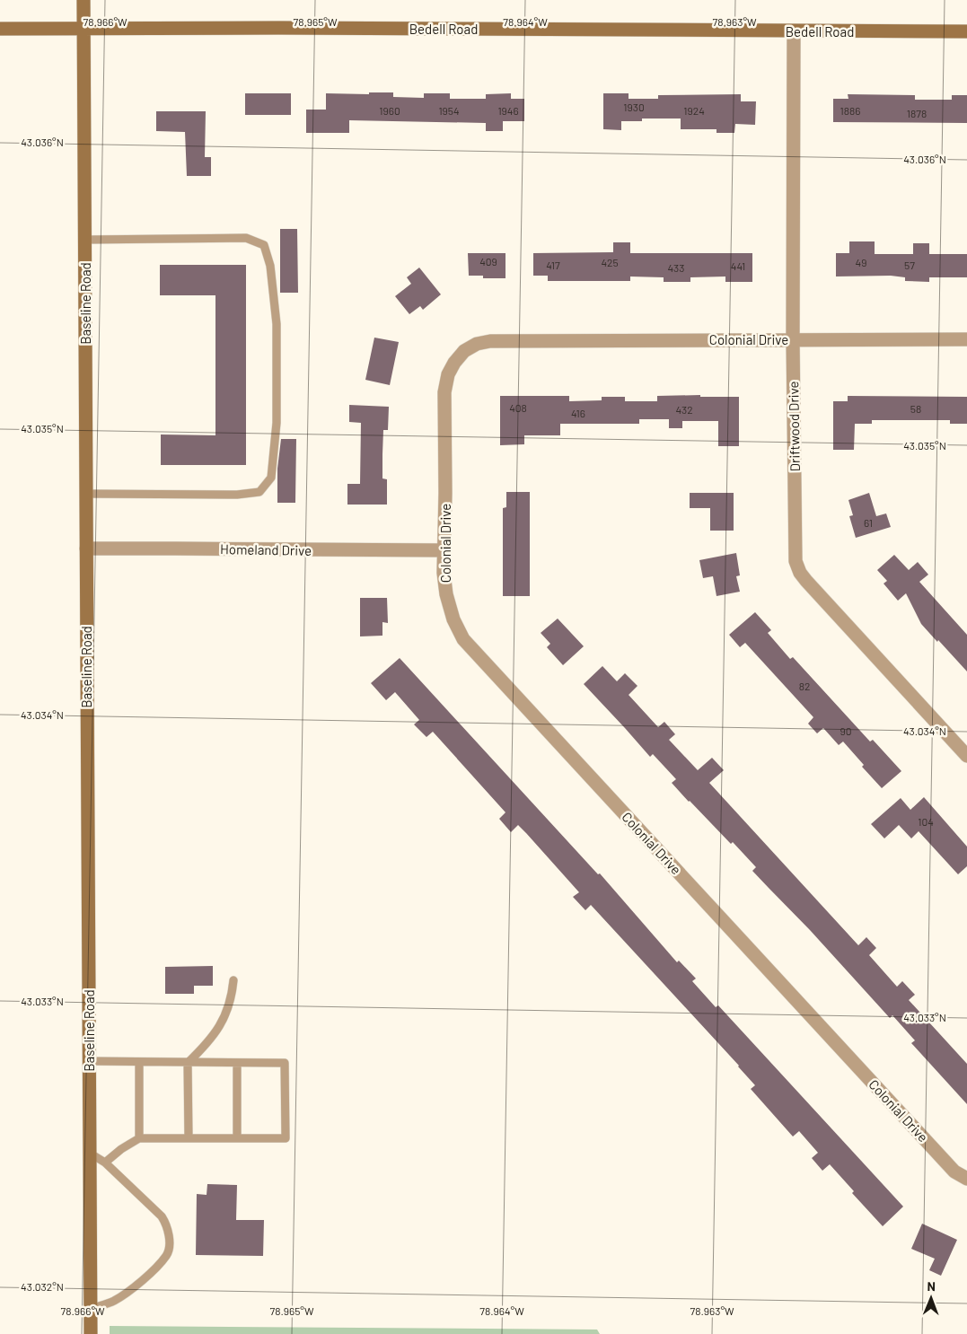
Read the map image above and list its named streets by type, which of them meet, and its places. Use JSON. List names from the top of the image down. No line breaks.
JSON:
{"streets":{"street":["Bedell Road","Baseline Road","Colonial Drive","Driftwood Drive","Homeland Drive"]},"crossings":[["Bedell Road","Baseline Road"],["Bedell Road","Driftwood Drive"],["Baseline Road","Homeland Drive"],["Colonial Drive","Driftwood Drive"],["Colonial Drive","Homeland Drive"]],"house_numbers":["1930","1960","1954","1946","1924","1886","1878","409","425","49","417","57","441","433","408","58","432","416","61","82","90","104"],"north":"top","coordinates":["78.966°W","78.965°W","78.964°W","78.963°W","43.036°N","43.035°N","43.034°N","43.033°N","43.032°N"]}
